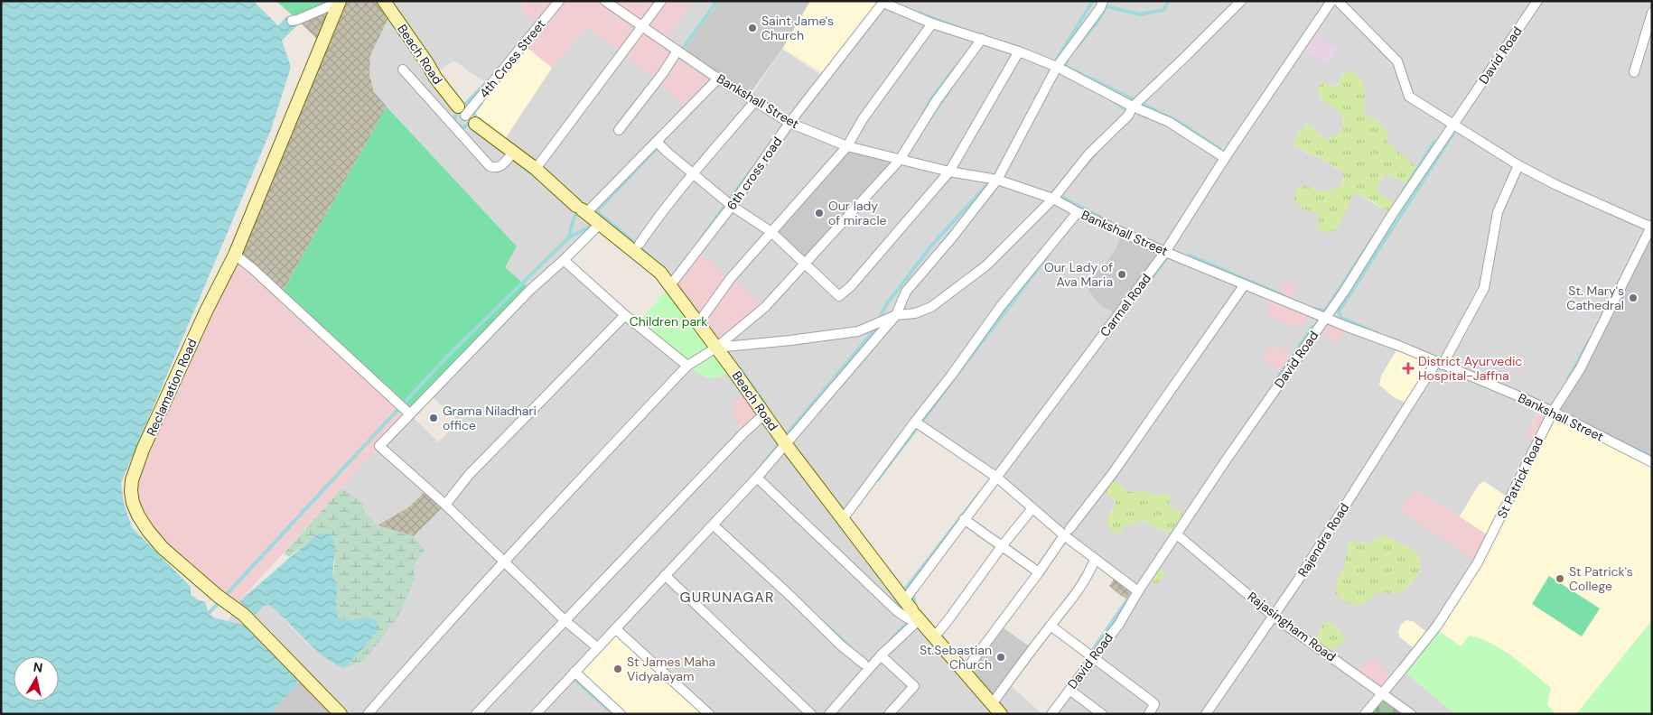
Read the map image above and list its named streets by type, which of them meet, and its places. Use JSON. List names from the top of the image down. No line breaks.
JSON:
{"streets":{"main road":["Beach Road","Reclamation Road"],"street":["David Road","4th Cross Street","Bankshall Street","6th cross road","Carmel Road","St Patrick Road","Rajendra Road","Rajasingham Road"]},"crossings":[["Beach Road","4th Cross Street"],["Beach Road","Carmel Road"],["David Road","Bankshall Street"],["David Road","Rajasingham Road"],["Bankshall Street","6th cross road"],["Bankshall Street","Carmel Road"],["Bankshall Street","St Patrick Road"],["Bankshall Street","Rajendra Road"],["St Patrick Road","Rajasingham Road"],["Rajendra Road","Rajasingham Road"]],"districts":["GURUNAGAR"],"parks":["Children park"],"places":{"other":["Saint Jame's Church","Our lady of miracle","Our Lady of Ava Maria","St. Mary's Cathedral","Grama Niladhari office","St Patrick's College","St.Sebastian Church","St James Maha Vidyalayam"],"health":["District Ayurvedic Hospital-Jaffna"]},"north":"top"}
